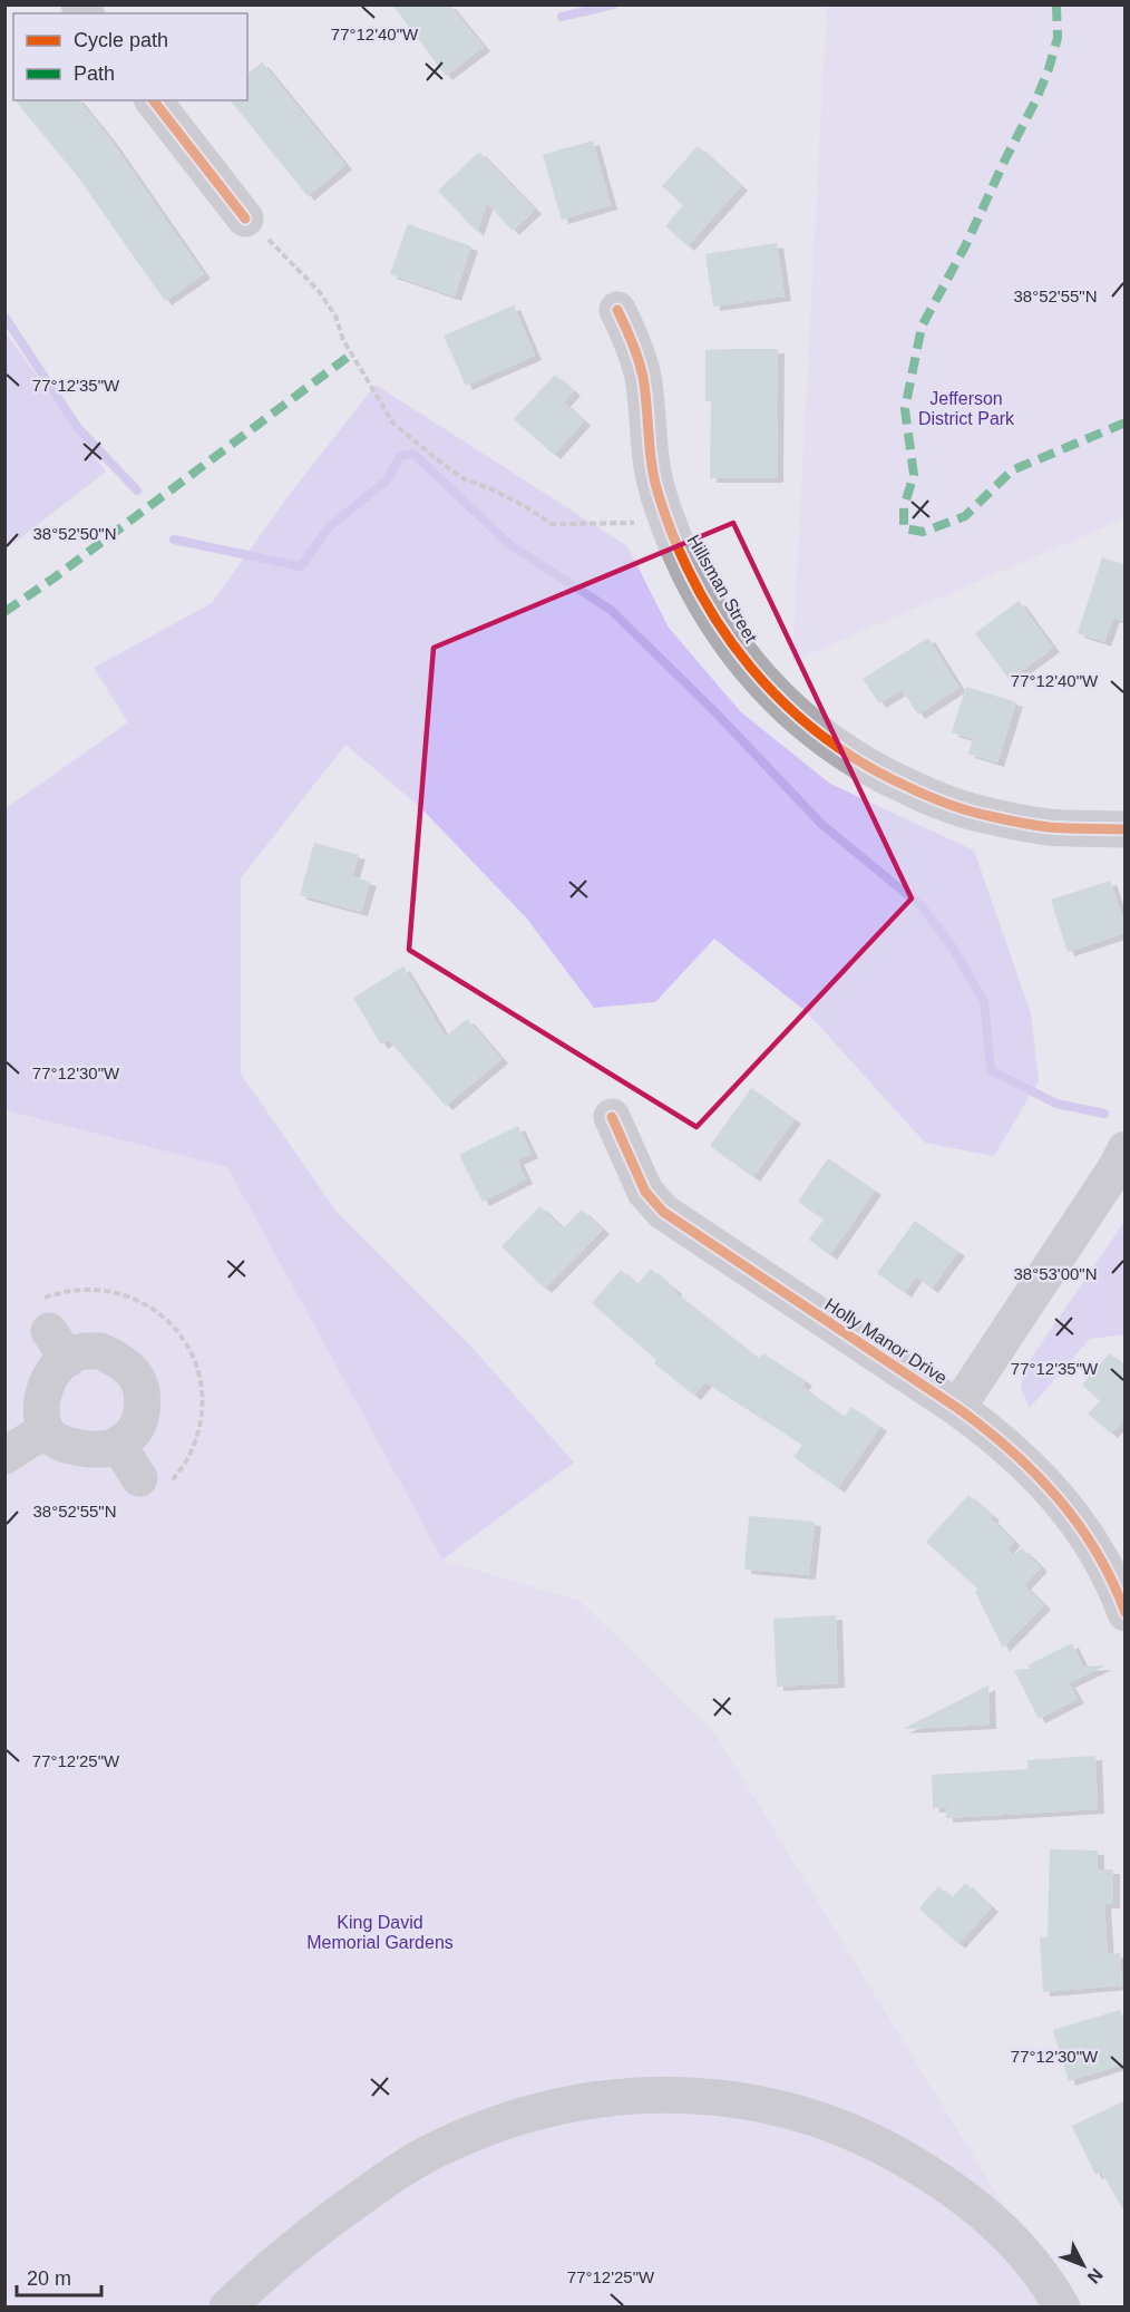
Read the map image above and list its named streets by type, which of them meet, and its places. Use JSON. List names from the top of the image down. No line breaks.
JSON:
{"streets":{"street":["Hillsman Street","Holly Manor Drive"]},"parks":["Jefferson District Park","King David Memorial Gardens"],"legend":["Cycle path","Path"],"scale_bar":"20 m","north":"bottom right","coordinates":["77°12'40\"W","38°52'55\"N","77°12'35\"W","38°52'50\"N","77°12'30\"W","38°53'00\"N","77°12'25\"W"]}
